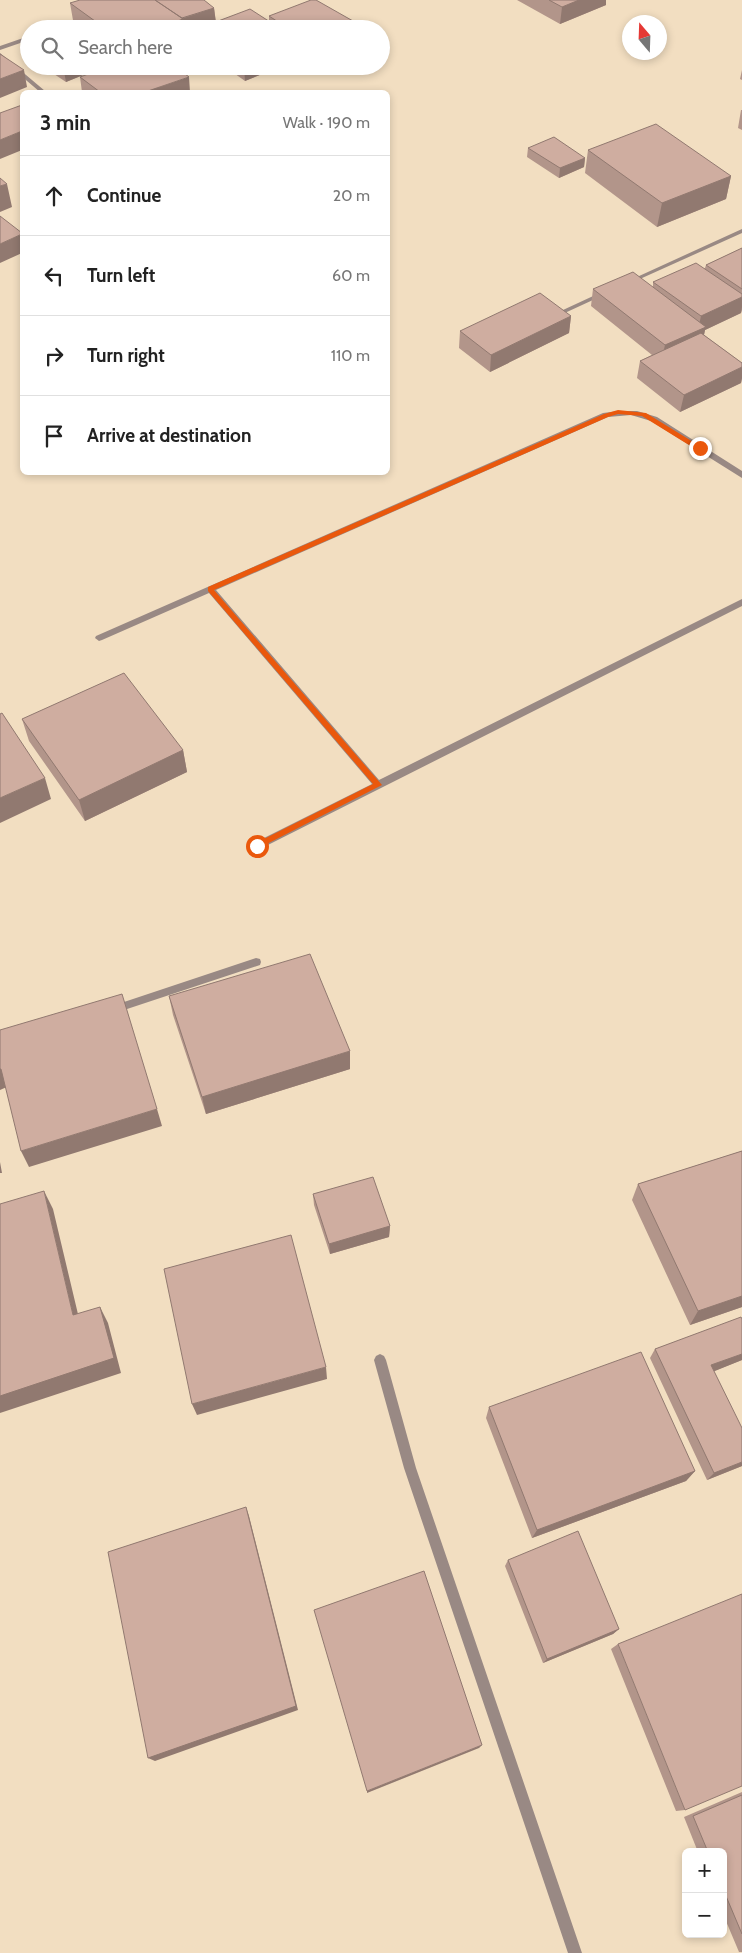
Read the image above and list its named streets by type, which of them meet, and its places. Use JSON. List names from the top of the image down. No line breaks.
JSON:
{"north":"top","page":{"search":"Search here","heading":["3 min","Walk · 190 m"],"list":[["Continue","20 m"],["Turn left","60 m"],["Turn right","110 m"],"Arrive at destination"],"map_buttons":["+","−"]}}
